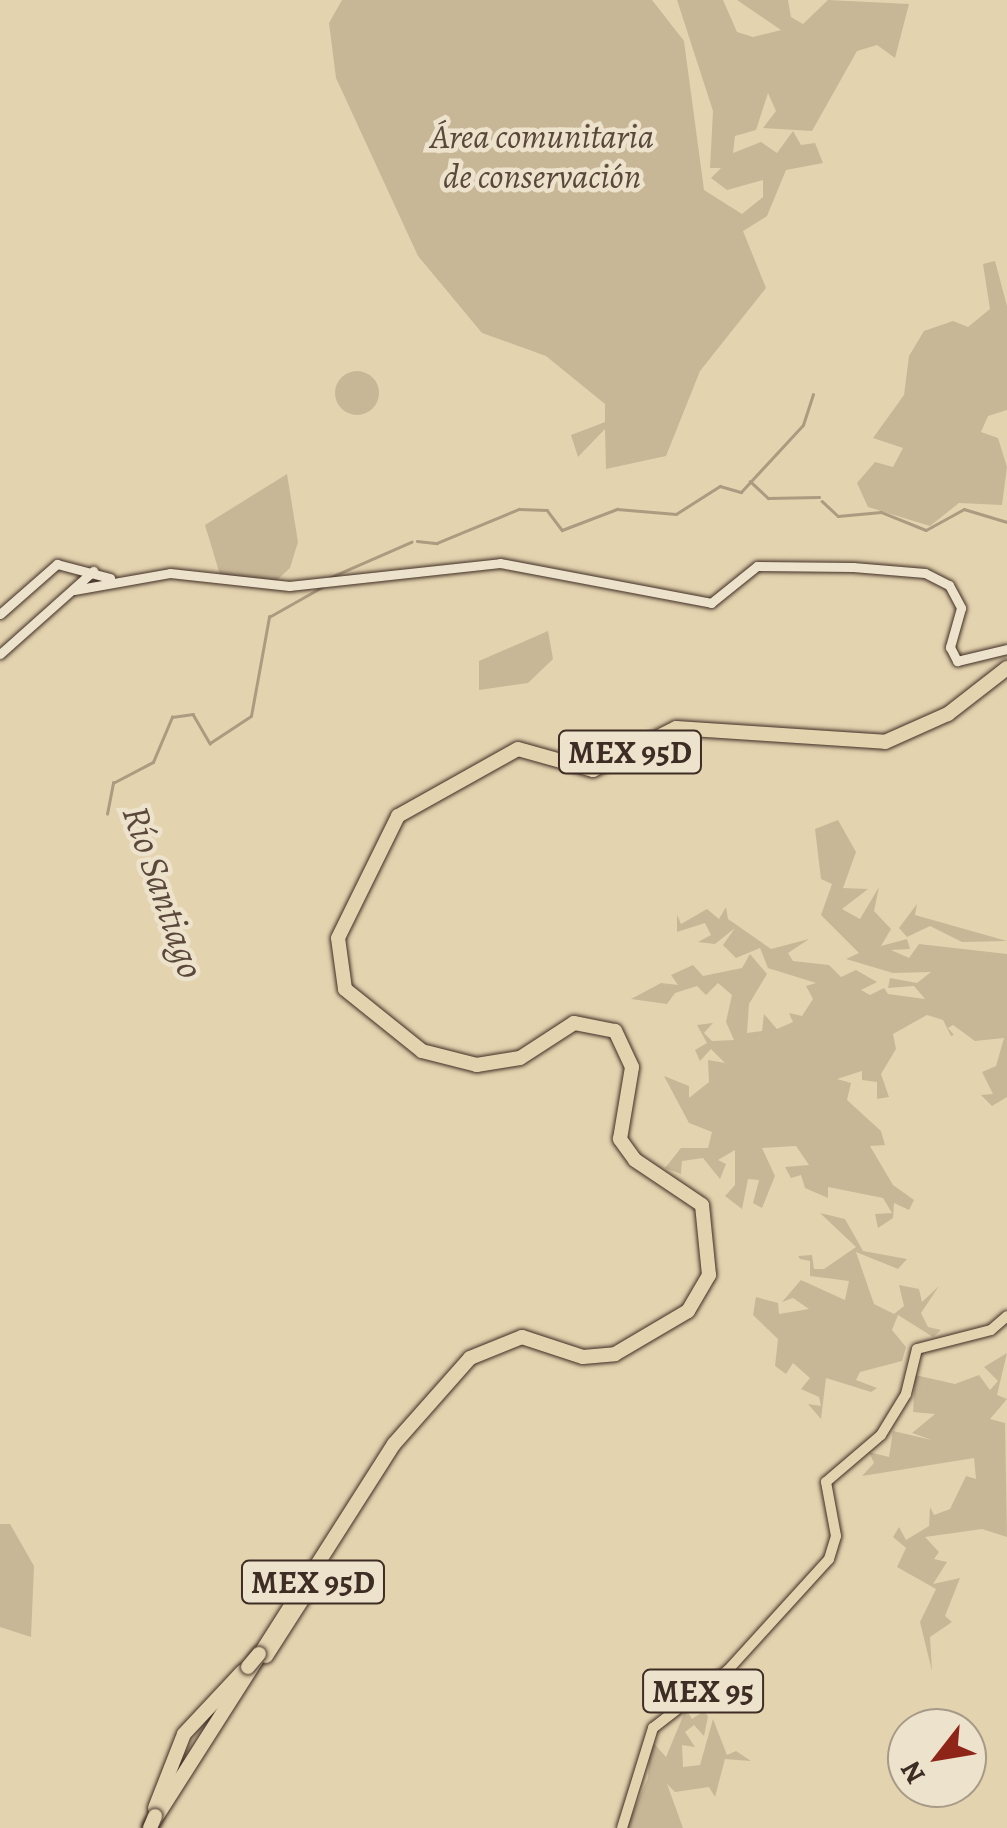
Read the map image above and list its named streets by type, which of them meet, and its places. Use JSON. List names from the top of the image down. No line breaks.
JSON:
{"streets":{"highway":["MEX 95D"],"main road":["MEX 95"]},"water":["Río Santiago"],"parks":["Área comunitaria de conservación"],"north":"bottom left"}
